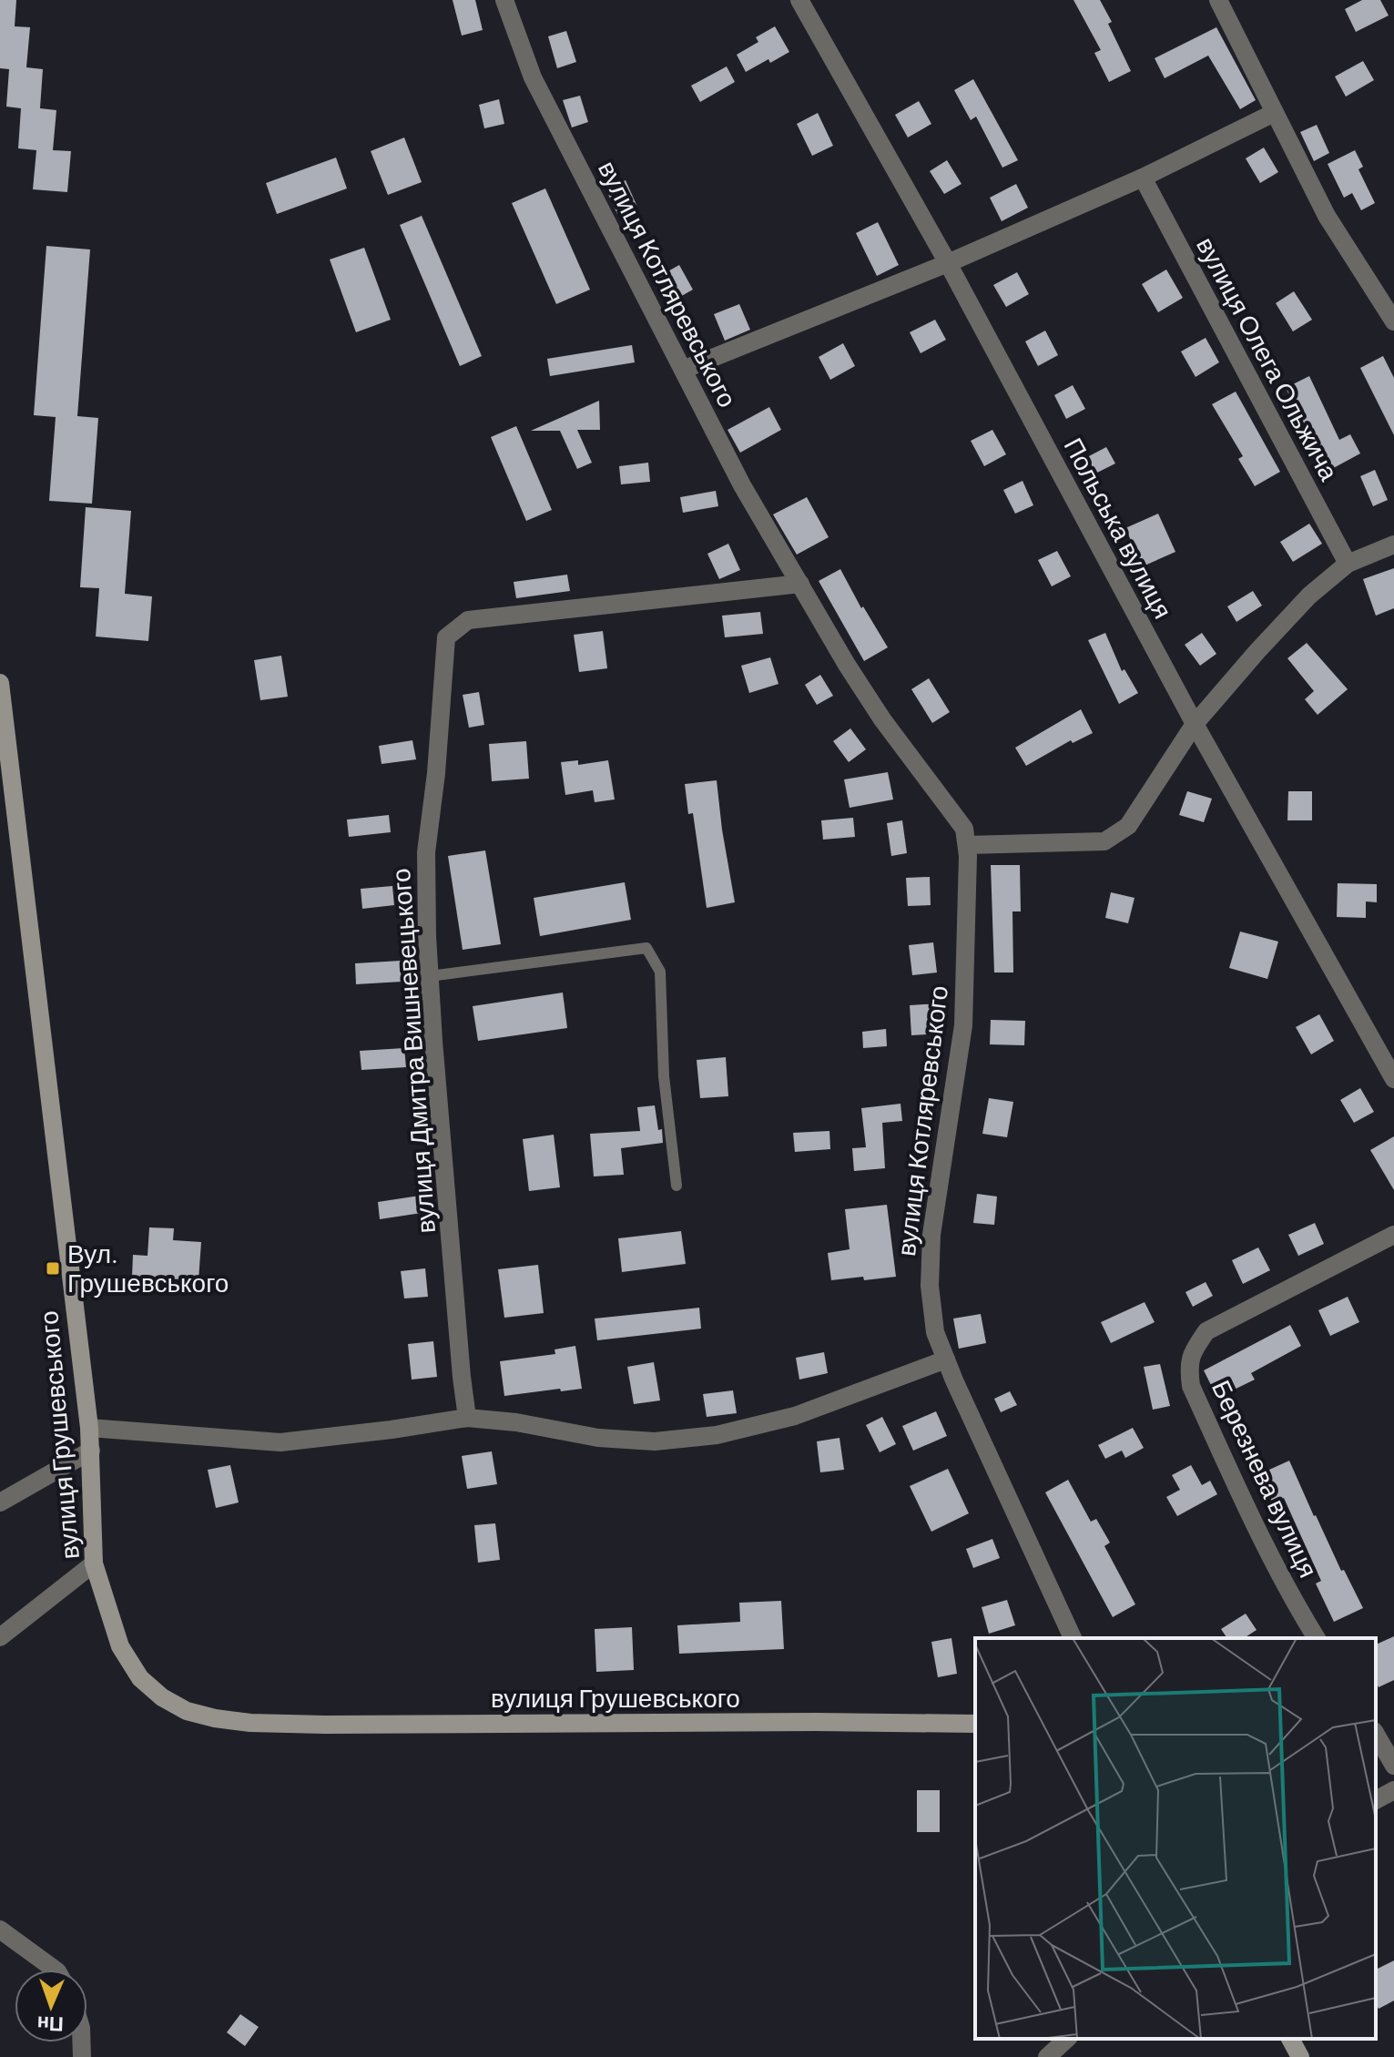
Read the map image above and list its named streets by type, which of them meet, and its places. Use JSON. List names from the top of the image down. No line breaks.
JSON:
{"streets":{"main road":["вулиця Грушевського"],"street":["вулиця Котляревського","вулиця Олега Ольжича","Польська вулиця","вулиця Дмитра Вишневецького","Березнева вулиця"]},"crossings":[["вулиця Котляревського","вулиця Дмитра Вишневецького"]],"places":{"transit":["Вул. Грушевського"]},"north":"bottom"}
